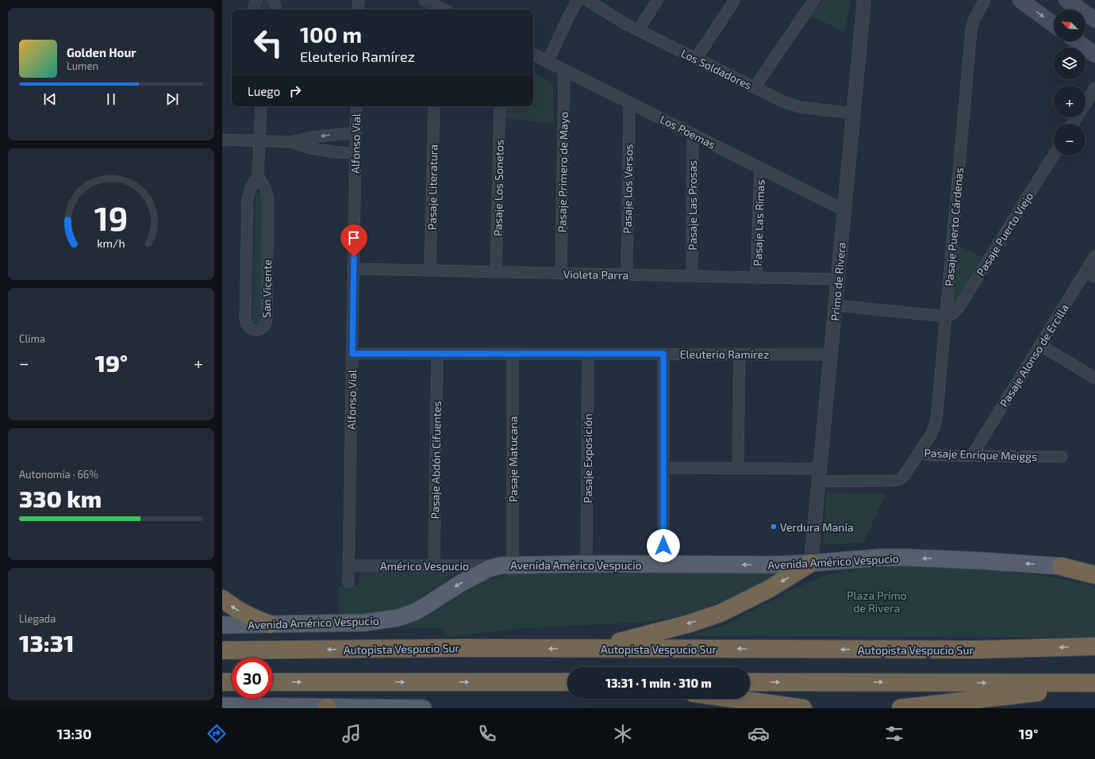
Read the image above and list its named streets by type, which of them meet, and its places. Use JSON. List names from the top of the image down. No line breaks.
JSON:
{"streets":{"highway":["Autopista Vespucio Sur"],"main road":["Avenida Américo Vespucio"],"street":["Los Soldadores","Los Poemas","Alfonso Vial","Pasaje Primero de Mayo","Pasaje Literatura","Pasaje Los Sonetos","Pasaje Los Versos","Pasaje Las Prosas","Pasaje Las Rimas","Pasaje Puerto Cárdenas","Pasaje Puerto Viejo","Violeta Parra","Primo de Rivera","San Vicente","Eleuterio Ramírez","Pasaje Alonso de Ercilla","Pasaje Enrique Meiggs","Pasaje Exposición","Pasaje Matucana","Pasaje Abdón Cifuentes","Américo Vespucio"]},"crossings":[["Los Soldadores","Primo de Rivera"],["Los Poemas","Pasaje Primero de Mayo"],["Los Poemas","Pasaje Los Versos"],["Los Poemas","Pasaje Las Prosas"],["Los Poemas","Pasaje Las Rimas"],["Los Poemas","Primo de Rivera"],["Alfonso Vial","Violeta Parra"],["Alfonso Vial","Eleuterio Ramírez"],["Alfonso Vial","Américo Vespucio"],["Pasaje Primero de Mayo","Violeta Parra"],["Pasaje Literatura","Violeta Parra"],["Pasaje Los Sonetos","Violeta Parra"],["Pasaje Los Versos","Violeta Parra"],["Pasaje Las Prosas","Violeta Parra"],["Pasaje Las Rimas","Violeta Parra"],["Pasaje Puerto Cárdenas","Pasaje Puerto Viejo"],["Pasaje Puerto Cárdenas","Pasaje Enrique Meiggs"],["Violeta Parra","Primo de Rivera"],["Primo de Rivera","Eleuterio Ramírez"],["Primo de Rivera","Pasaje Enrique Meiggs"],["Primo de Rivera","Avenida Américo Vespucio"],["Eleuterio Ramírez","Pasaje Exposición"],["Eleuterio Ramírez","Pasaje Matucana"],["Eleuterio Ramírez","Pasaje Abdón Cifuentes"],["Pasaje Alonso de Ercilla","Pasaje Enrique Meiggs"],["Pasaje Exposición","Avenida Américo Vespucio"],["Pasaje Matucana","Avenida Américo Vespucio"],["Pasaje Matucana","Américo Vespucio"],["Pasaje Abdón Cifuentes","Américo Vespucio"],["Avenida Américo Vespucio","Américo Vespucio"]],"one_way":["Avenida Américo Vespucio"],"parks":["Plaza Primo de Rivera"],"places":["Verdura Manía"],"north":"top left","page":{"map_buttons":["+","−"],"turn":["100 m","Eleuterio Ramírez"],"song":["Golden Hour","Lumen"],"then":"Luego","tile":["Clima",["Autonomía · 66%","330 km"],["Llegada","13:31"]],"heat":["−","19°","+"],"limit":"30","trip":"13:31 · 1 min · 310 m","tabs":["13:30","19°"],"gauge":["19","km/h"]}}
